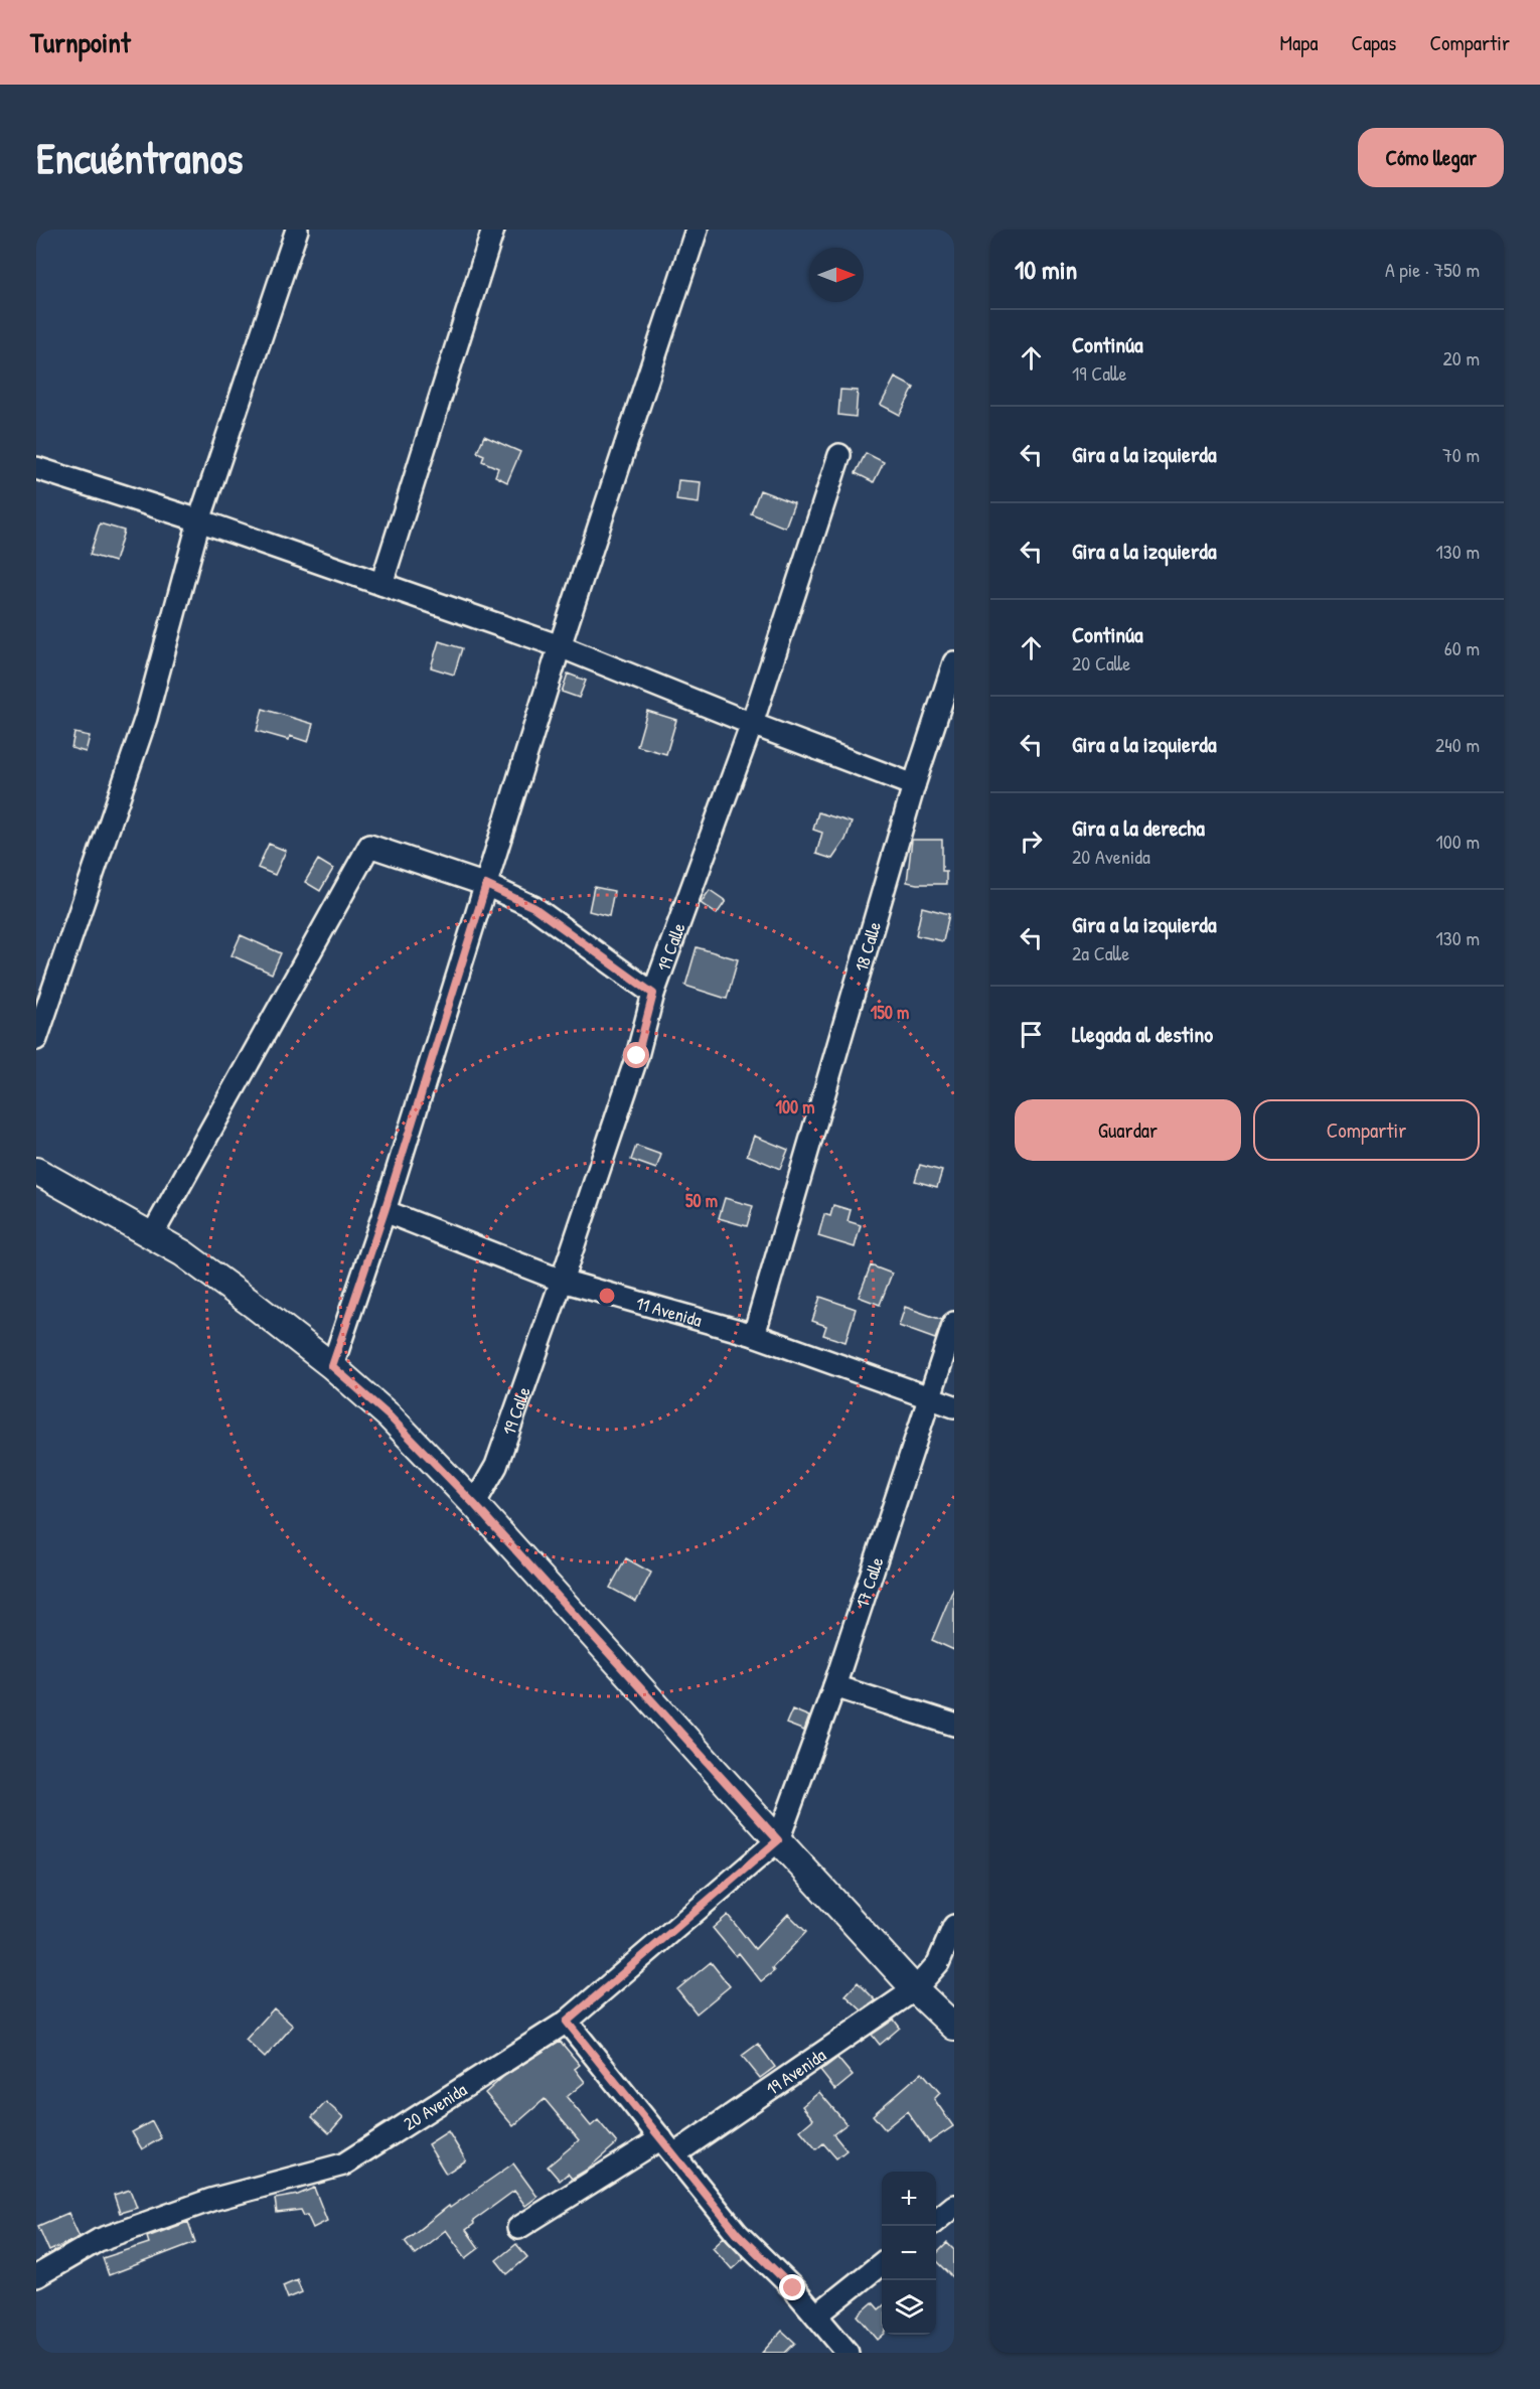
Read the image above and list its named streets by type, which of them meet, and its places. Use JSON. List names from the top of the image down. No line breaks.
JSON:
{"streets":{"street":["19 Calle","18 Calle","11 Avenida","17 Calle","19 Avenida","20 Avenida"]},"crossings":[["19 Calle","11 Avenida"],["18 Calle","11 Avenida"],["11 Avenida","17 Calle"],["17 Calle","20 Avenida"]],"north":"right","page":{"header":"Turnpoint","nav":["Mapa","Capas","Compartir"],"buttons":["Cómo llegar",["Guardar","Compartir"]],"title":"Encuéntranos","heading":["10 min","A pie · 750 m"],"list":[["Continúa","19 Calle","20 m"],["Gira a la izquierda","70 m"],["Gira a la izquierda","130 m"],["Continúa","20 Calle","60 m"],["Gira a la izquierda","240 m"],["Gira a la derecha","20 Avenida","100 m"],["Gira a la izquierda","2a Calle","130 m"],"Llegada al destino"],"map_buttons":["+","−"]},"rings":["150 m","100 m","50 m"]}
